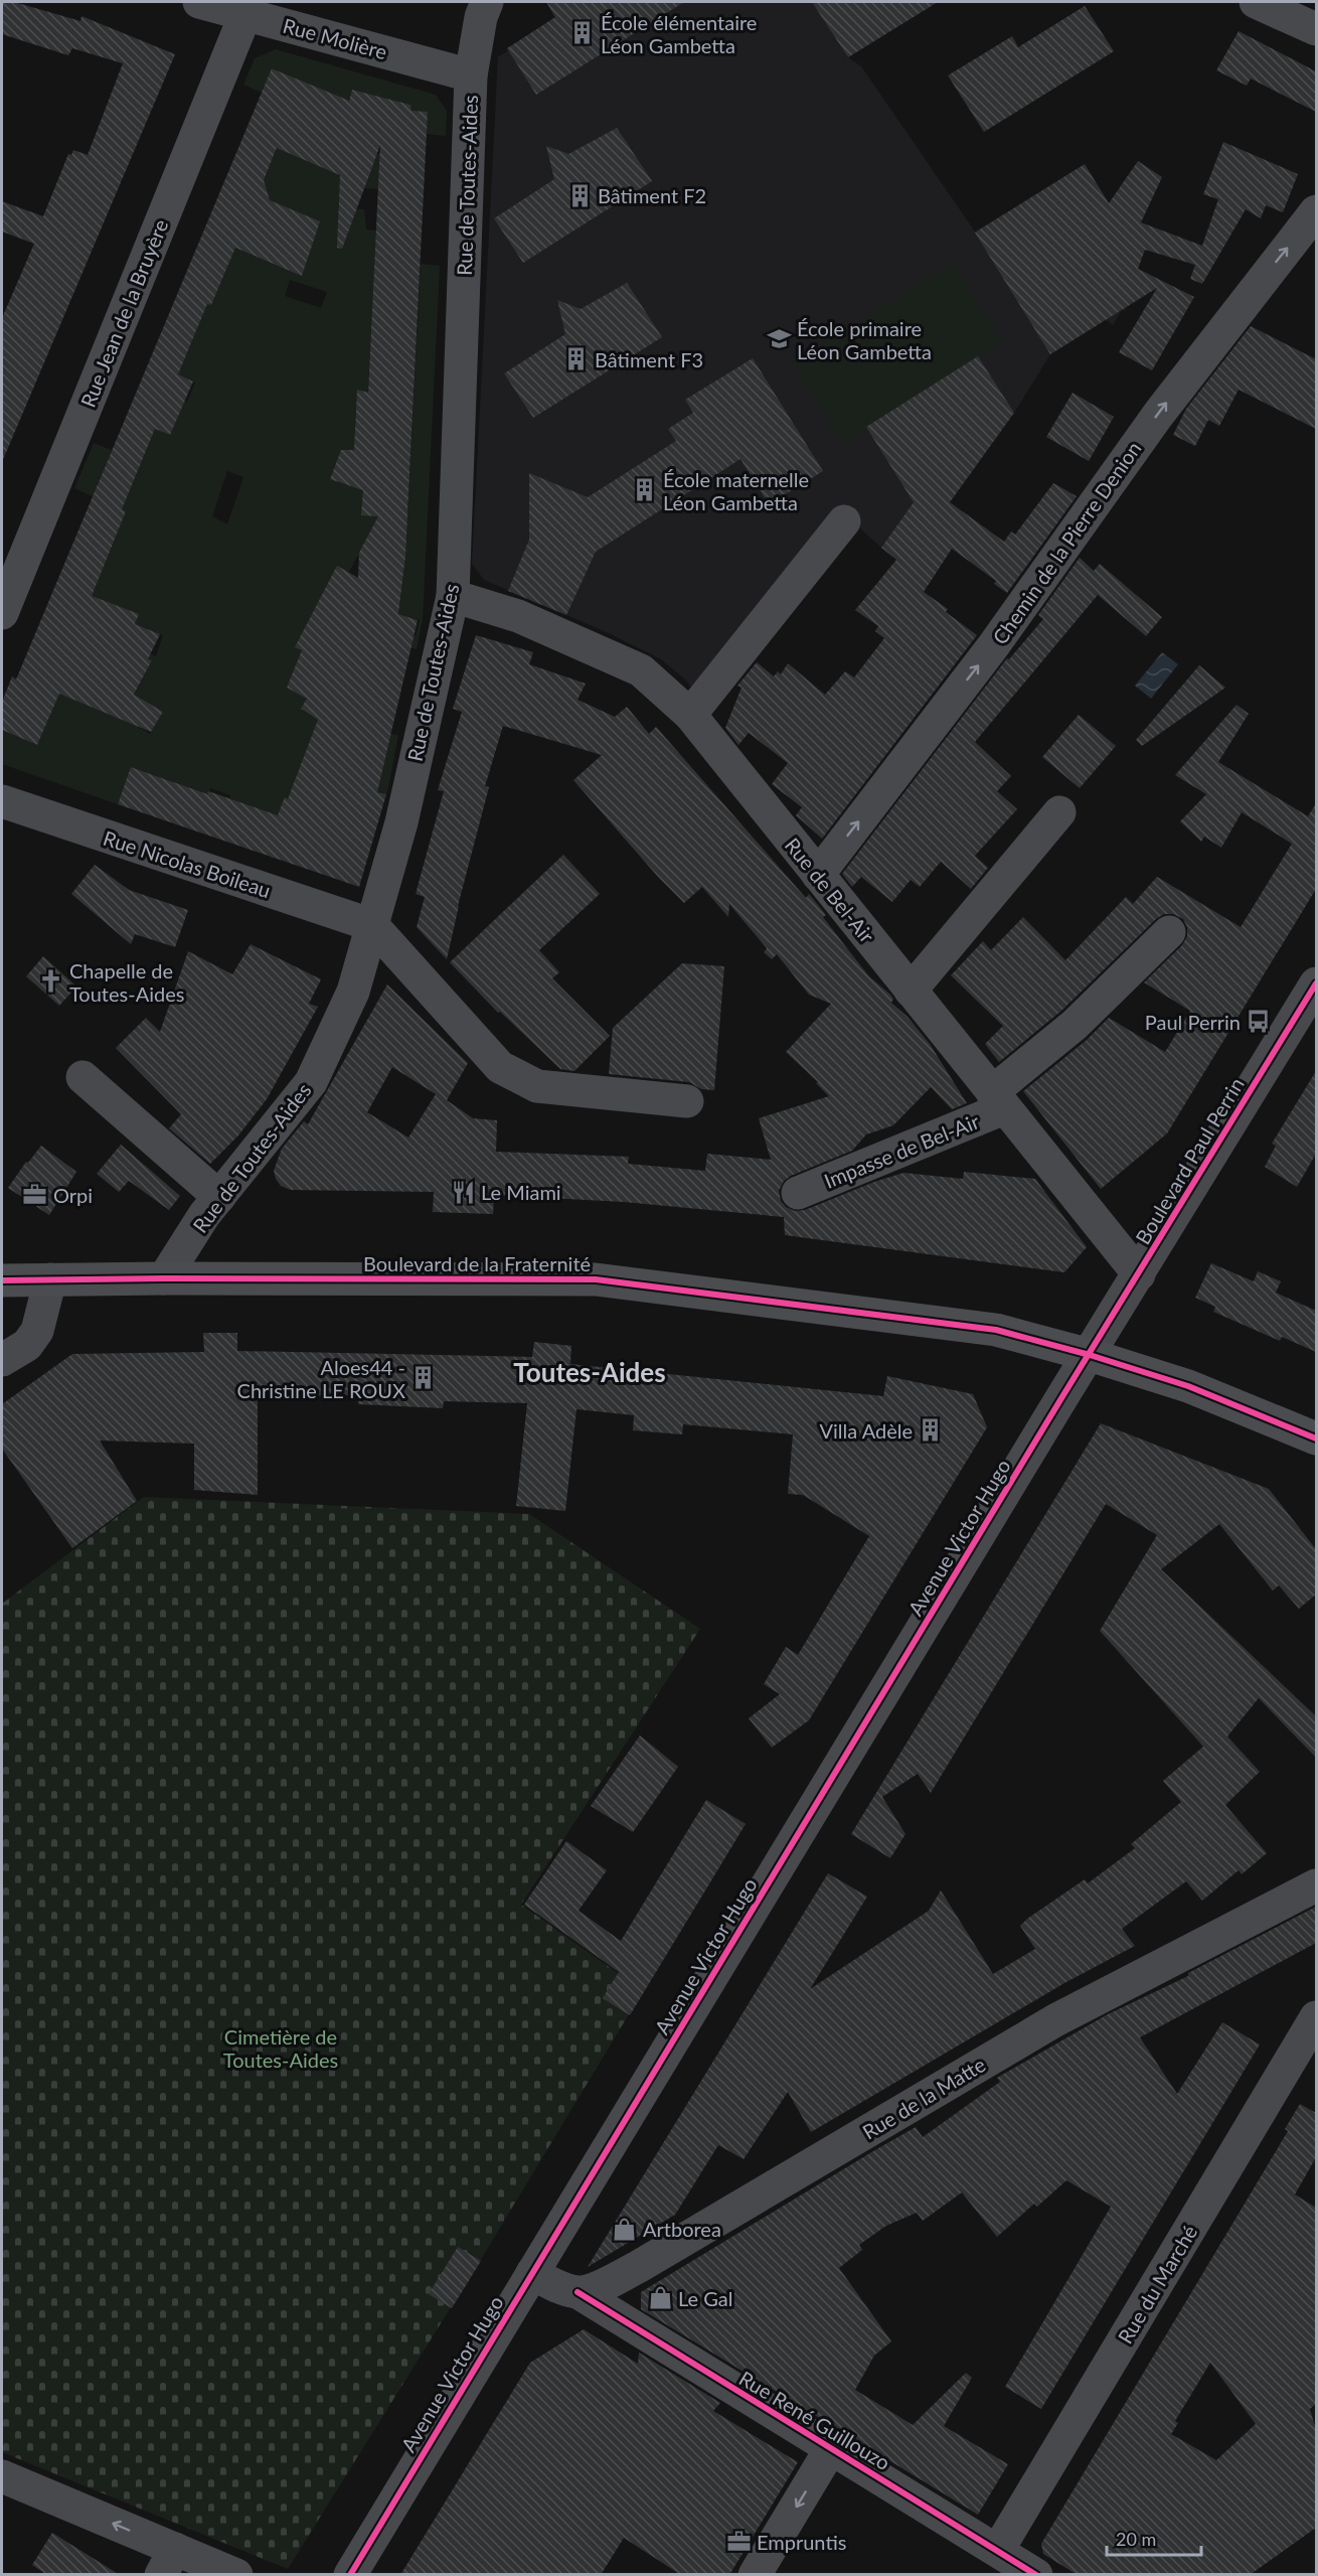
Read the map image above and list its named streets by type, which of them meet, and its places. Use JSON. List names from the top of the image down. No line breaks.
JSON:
{"streets":{"main road":["Boulevard de la Fraternité"],"street":["Rue Molière","Rue de Toutes-Aides","Rue Jean de la Bruyère","Chemin de la Pierre Denion","Rue Nicolas Boileau","Rue de Bel-Air","Impasse de Bel-Air","Boulevard Paul Perrin","Avenue Victor Hugo","Rue de la Matte","Rue du Marché","Rue René Guillouzo"]},"crossings":[["Rue Molière","Rue de Toutes-Aides"],["Rue Molière","Rue Jean de la Bruyère"],["Rue de Toutes-Aides","Rue Nicolas Boileau"],["Rue de Toutes-Aides","Rue de Bel-Air"],["Rue de Toutes-Aides","Boulevard de la Fraternité"],["Chemin de la Pierre Denion","Rue de Bel-Air"],["Rue de Bel-Air","Impasse de Bel-Air"],["Rue de Bel-Air","Boulevard Paul Perrin"],["Boulevard Paul Perrin","Boulevard de la Fraternité"],["Boulevard Paul Perrin","Avenue Victor Hugo"],["Boulevard de la Fraternité","Avenue Victor Hugo"],["Rue de la Matte","Rue René Guillouzo"],["Rue du Marché","Rue René Guillouzo"]],"districts":["Toutes-Aides"],"parks":["Cimetière de Toutes-Aides"],"places":{"building":["École élémentaire Léon Gambetta","Bâtiment F2","Bâtiment F3","École maternelle Léon Gambetta","Aloes44 - Christine LE ROUX","Villa Adèle"],"school or university":["École primaire Léon Gambetta"],"church":["Chapelle de Toutes-Aides"],"bus stop":["Paul Perrin"],"restaurant":["Le Miami"],"office":["Orpi","Empruntis"],"shop":["Artborea","Le Gal"]},"scale_bar":"20 m"}
